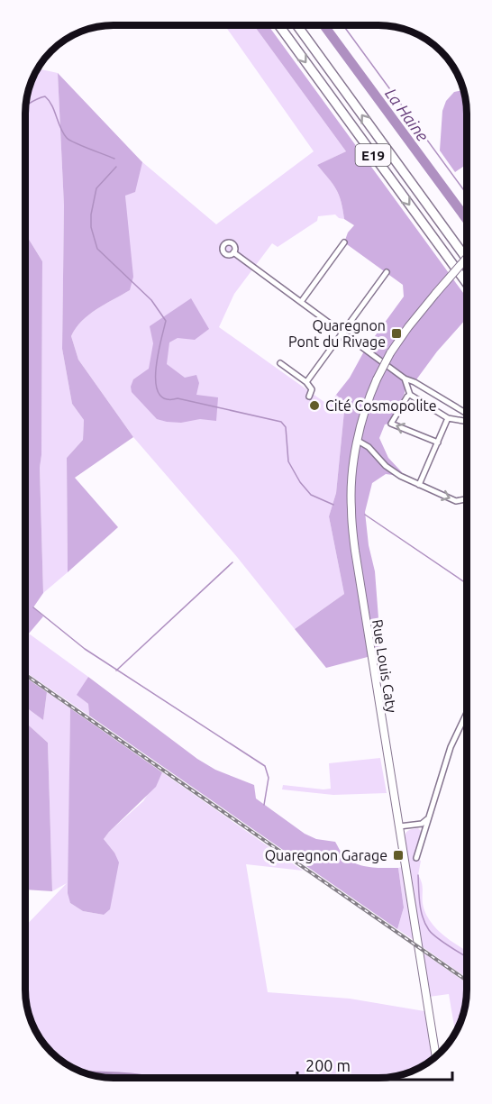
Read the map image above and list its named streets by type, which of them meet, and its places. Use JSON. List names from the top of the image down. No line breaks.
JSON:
{"streets":{"highway":["E19"],"main road":["Rue Louis Caty"]},"water":["La Haine"],"places":{"transit":["Quaregnon Pont du Rivage","Quaregnon Garage"],"other":["Cité Cosmopolite"]},"scale_bar":"200 m"}
